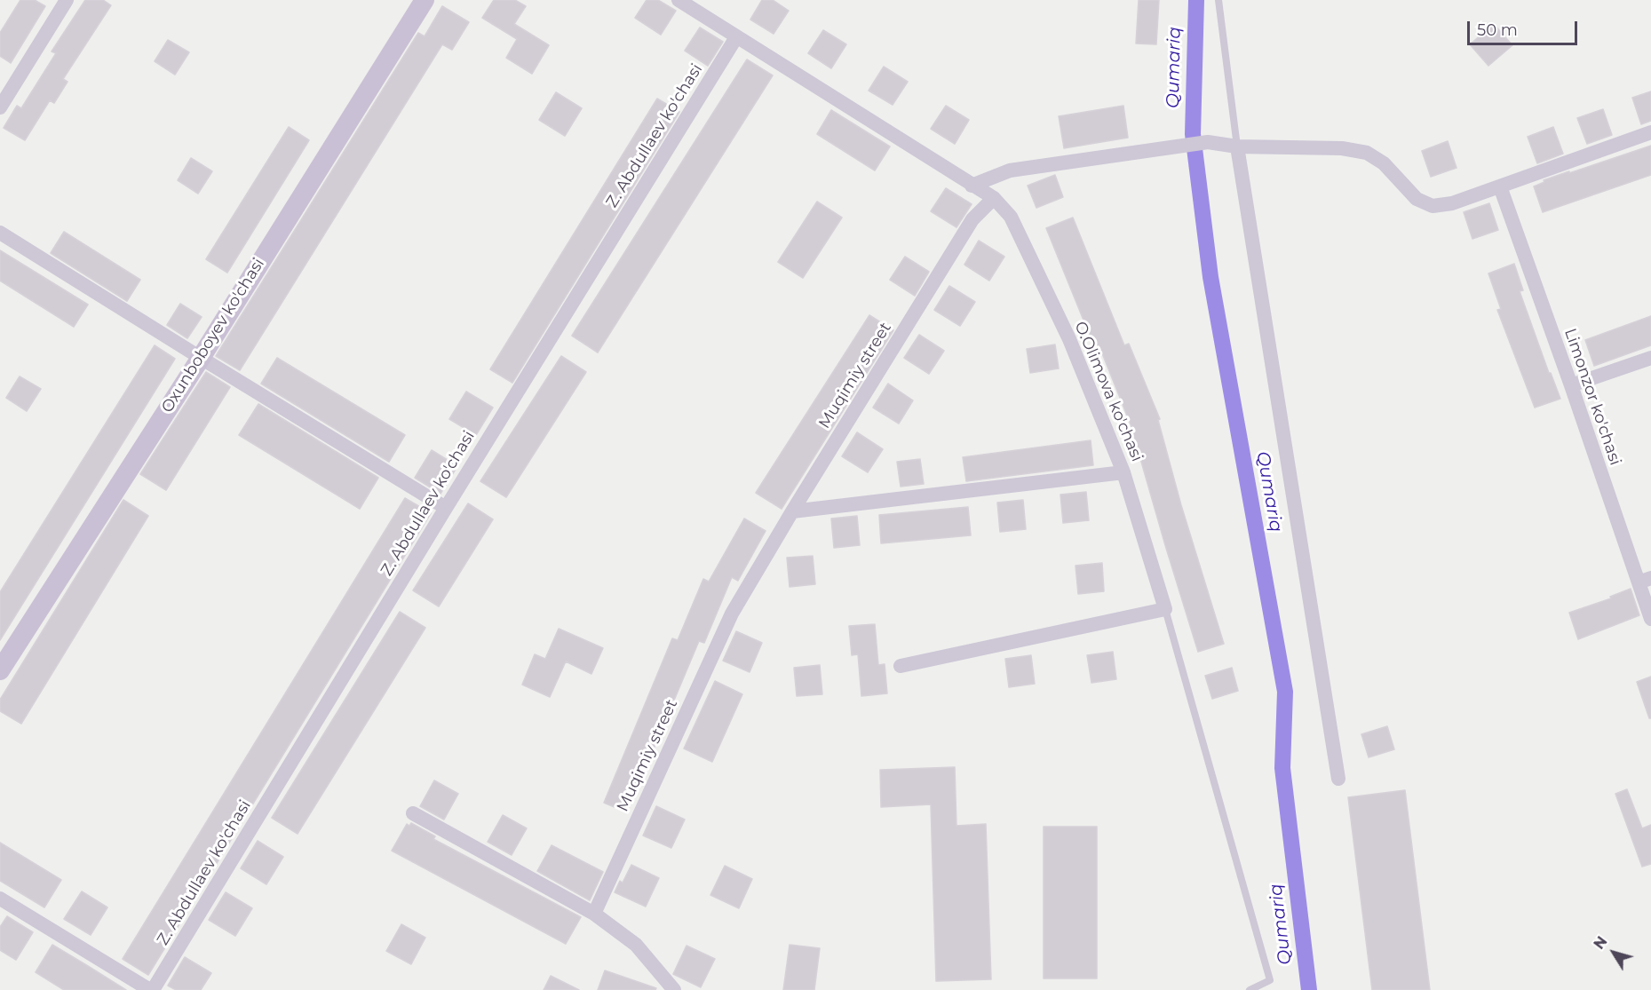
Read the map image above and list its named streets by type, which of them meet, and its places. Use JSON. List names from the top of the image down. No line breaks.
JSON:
{"streets":{"main road":["Oxunboboyev ko'chasi"],"street":["Z. Abdullaev ko'chasi","Muqimiy street","O.Olimova ko'chasi","Limonzor ko'chasi"]},"crossings":[["Muqimiy street","O.Olimova ko'chasi"]],"water":["Qumariq"],"scale_bar":"50 m","north":"top left"}
